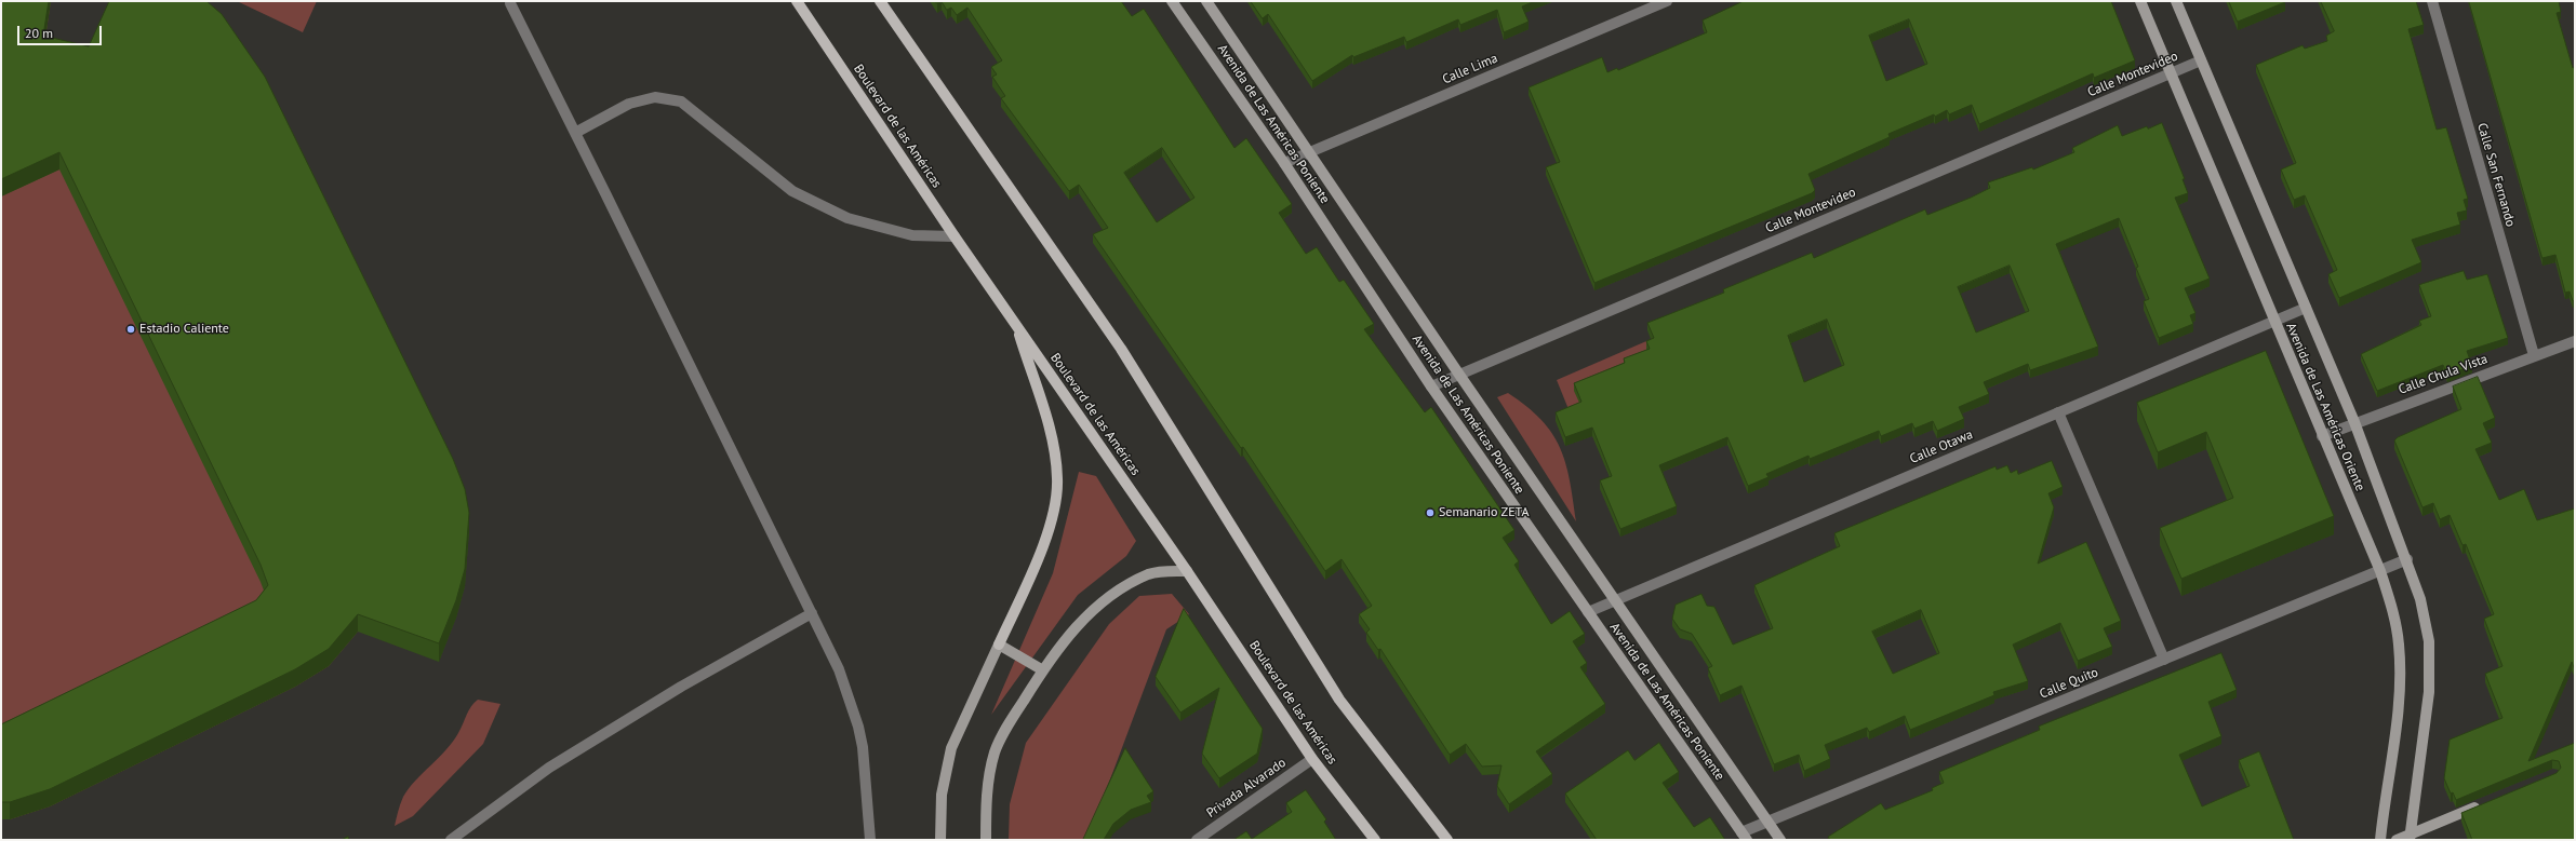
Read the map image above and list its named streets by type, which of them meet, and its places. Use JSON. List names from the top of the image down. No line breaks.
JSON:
{"streets":{"main road":["Boulevard de las Américas"],"street":["Calle Lima","Calle Montevideo","Avenida de Las Américas Poniente","Calle San Fernando","Calle Chula Vista","Avenida de Las Américas Oriente","Calle Otawa","Calle Quito","Privada Alvarado"]},"crossings":[["Calle Lima","Avenida de Las Américas Poniente"],["Calle Montevideo","Avenida de Las Américas Poniente"],["Calle Montevideo","Avenida de Las Américas Oriente"],["Avenida de Las Américas Poniente","Calle Otawa"],["Avenida de Las Américas Poniente","Calle Quito"],["Boulevard de las Américas","Privada Alvarado"],["Calle San Fernando","Calle Chula Vista"],["Calle Chula Vista","Avenida de Las Américas Oriente"],["Avenida de Las Américas Oriente","Calle Otawa"],["Avenida de Las Américas Oriente","Calle Quito"]],"places":["Estadio Caliente","Semanario ZETA"],"scale_bar":"20 m"}
